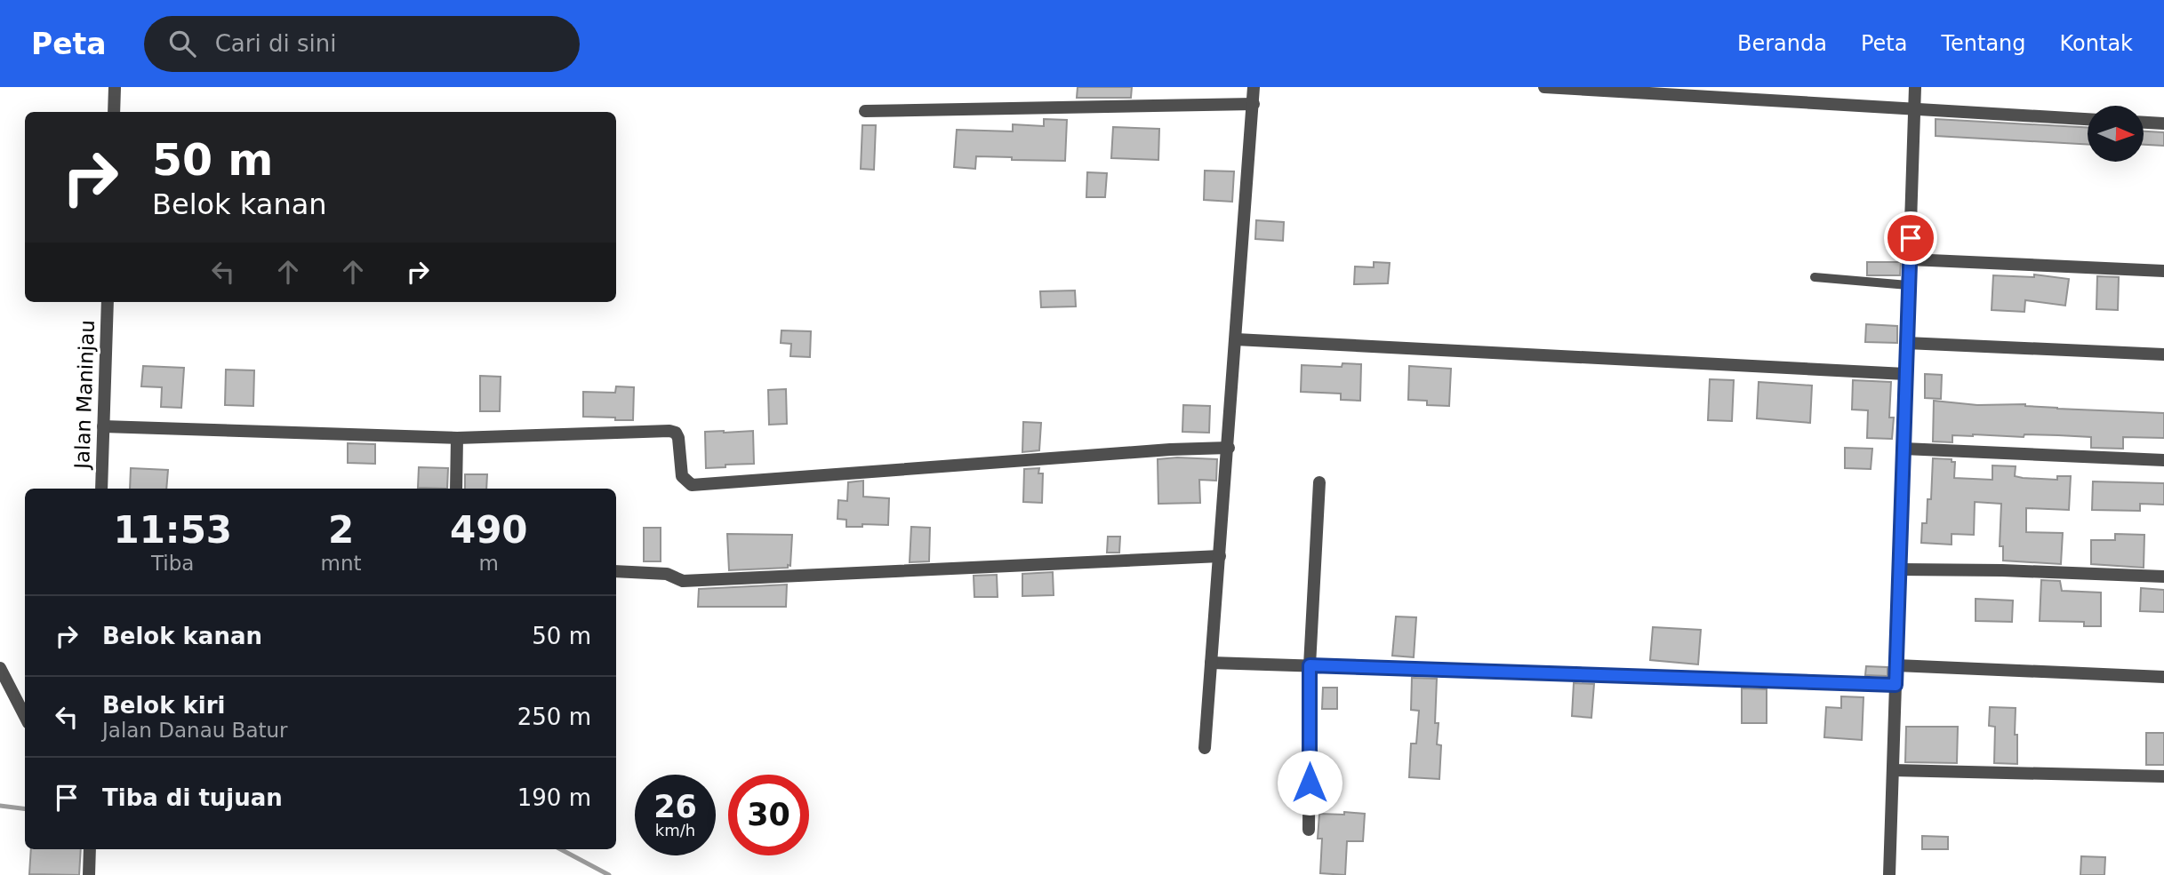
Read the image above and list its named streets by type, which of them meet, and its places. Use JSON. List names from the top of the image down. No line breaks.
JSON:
{"streets":{"street":["Jalan Maninjau"]},"north":"right","page":{"header":"Peta","search":"Cari di sini","nav":["Beranda","Peta","Tentang","Kontak"],"turn":["50 m","Belok kanan"],"eta":["11:53","Tiba","2","mnt","490","m"],"list":[{"name":"Belok kanan","value":"50 m"},{"name":"Belok kiri","note":"Jalan Danau Batur","value":"250 m"},{"name":"Tiba di tujuan","value":"190 m"}],"speed":"26 km/h","limit":"30"}}
